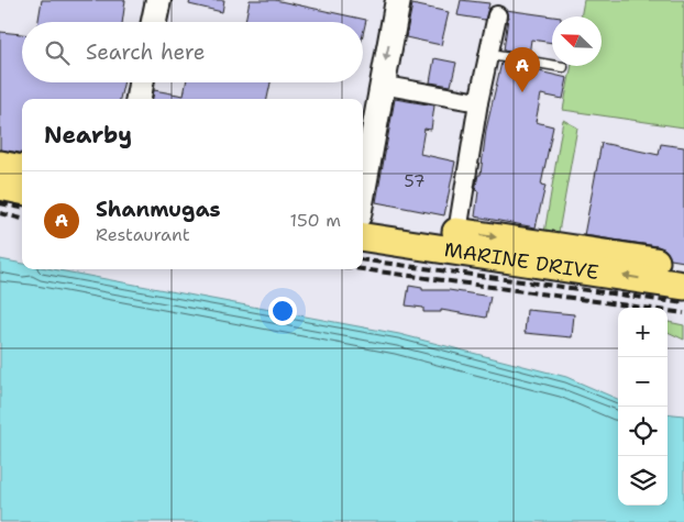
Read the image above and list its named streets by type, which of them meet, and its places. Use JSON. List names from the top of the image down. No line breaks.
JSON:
{"streets":{"main road":["MARINE DRIVE"]},"house_numbers":["57"],"north":"top left","page":{"search":"Search here","pins":"A","heading":"Nearby","list":[{"mark":"A","name":"Shanmugas","note":"Restaurant","value":"150 m"}],"map_buttons":["+","−"]}}
